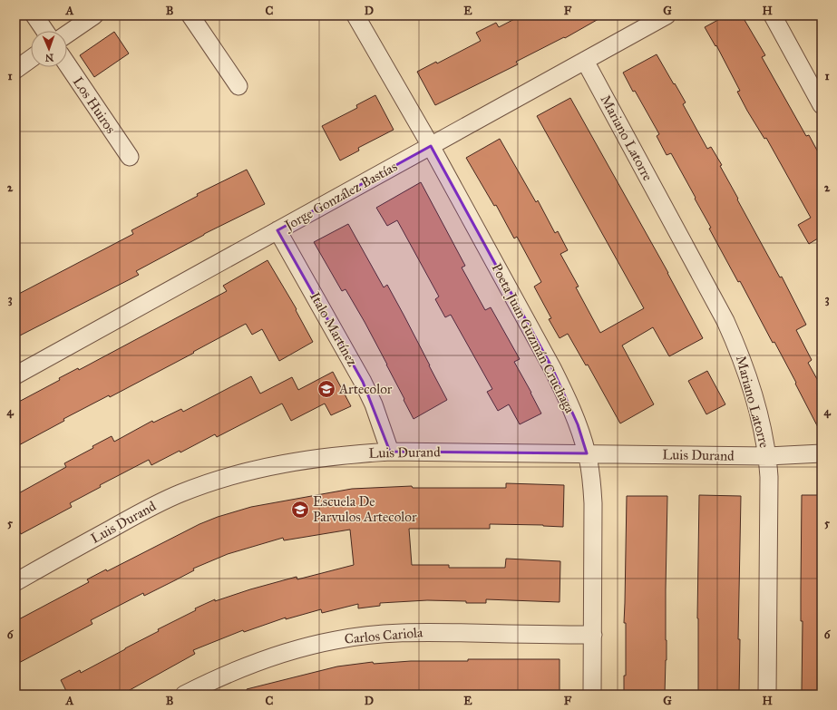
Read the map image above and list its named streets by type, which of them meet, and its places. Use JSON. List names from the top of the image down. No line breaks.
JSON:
{"streets":{"street":["Los Huiros","Mariano Latorre","Jorge González Bastías","Italo Martínez","Poeta Juan Guzmán Cruchaga","Luis Durand","Carlos Cariola"]},"crossings":[["Mariano Latorre","Jorge González Bastías"],["Mariano Latorre","Luis Durand"],["Jorge González Bastías","Italo Martínez"],["Jorge González Bastías","Poeta Juan Guzmán Cruchaga"],["Italo Martínez","Luis Durand"],["Poeta Juan Guzmán Cruchaga","Luis Durand"],["Poeta Juan Guzmán Cruchaga","Carlos Cariola"]],"places":{"school or university":["Artecolor","Escuela De Parvulos Artecolor"]},"north":"bottom","grid":{"columns":["A","B","C","D","E","F","G","H"],"rows":["1","2","3","4","5","6"]}}
